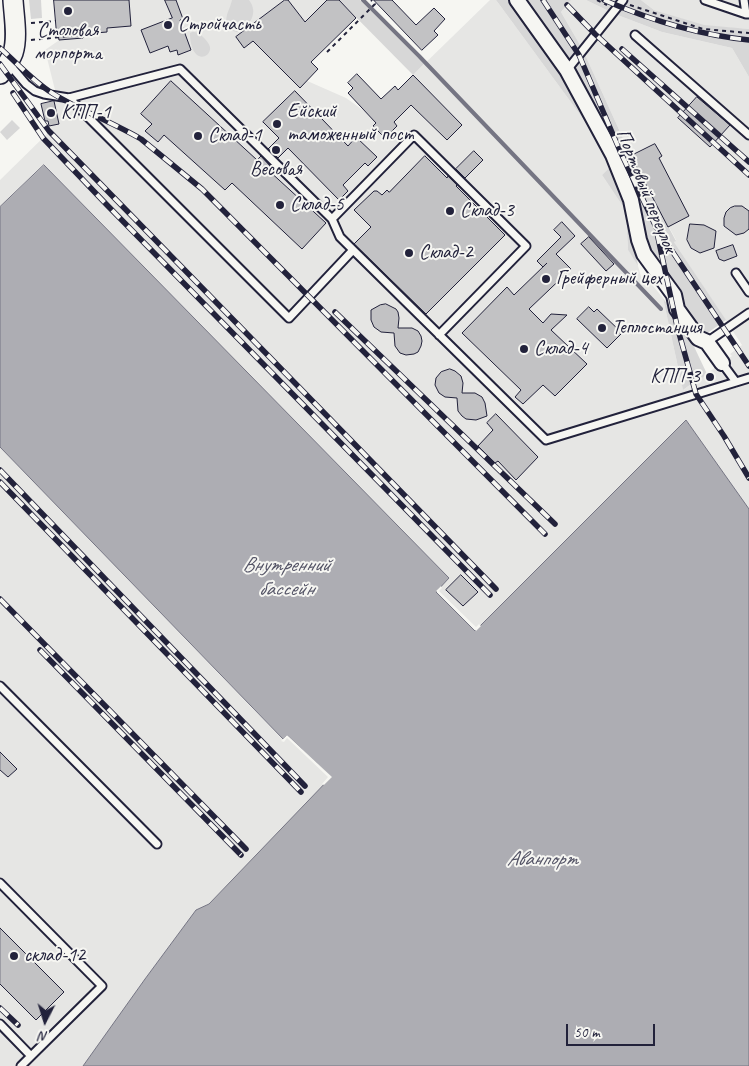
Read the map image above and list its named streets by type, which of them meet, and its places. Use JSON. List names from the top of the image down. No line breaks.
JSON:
{"streets":{"street":["Портовый переулок"]},"water":["Внутренний бассейн","Аванпорт"],"places":["Столовая морпорта","Стройчасть","КПП-1","Ейский таможенный пост","Склад-1","Весовая","Склад-5","Склад-3","Склад-2","Грейферный цех","Теплостанция","Склад-4","КПП-3","склад-12"],"scale_bar":"50 m","north":"bottom"}
